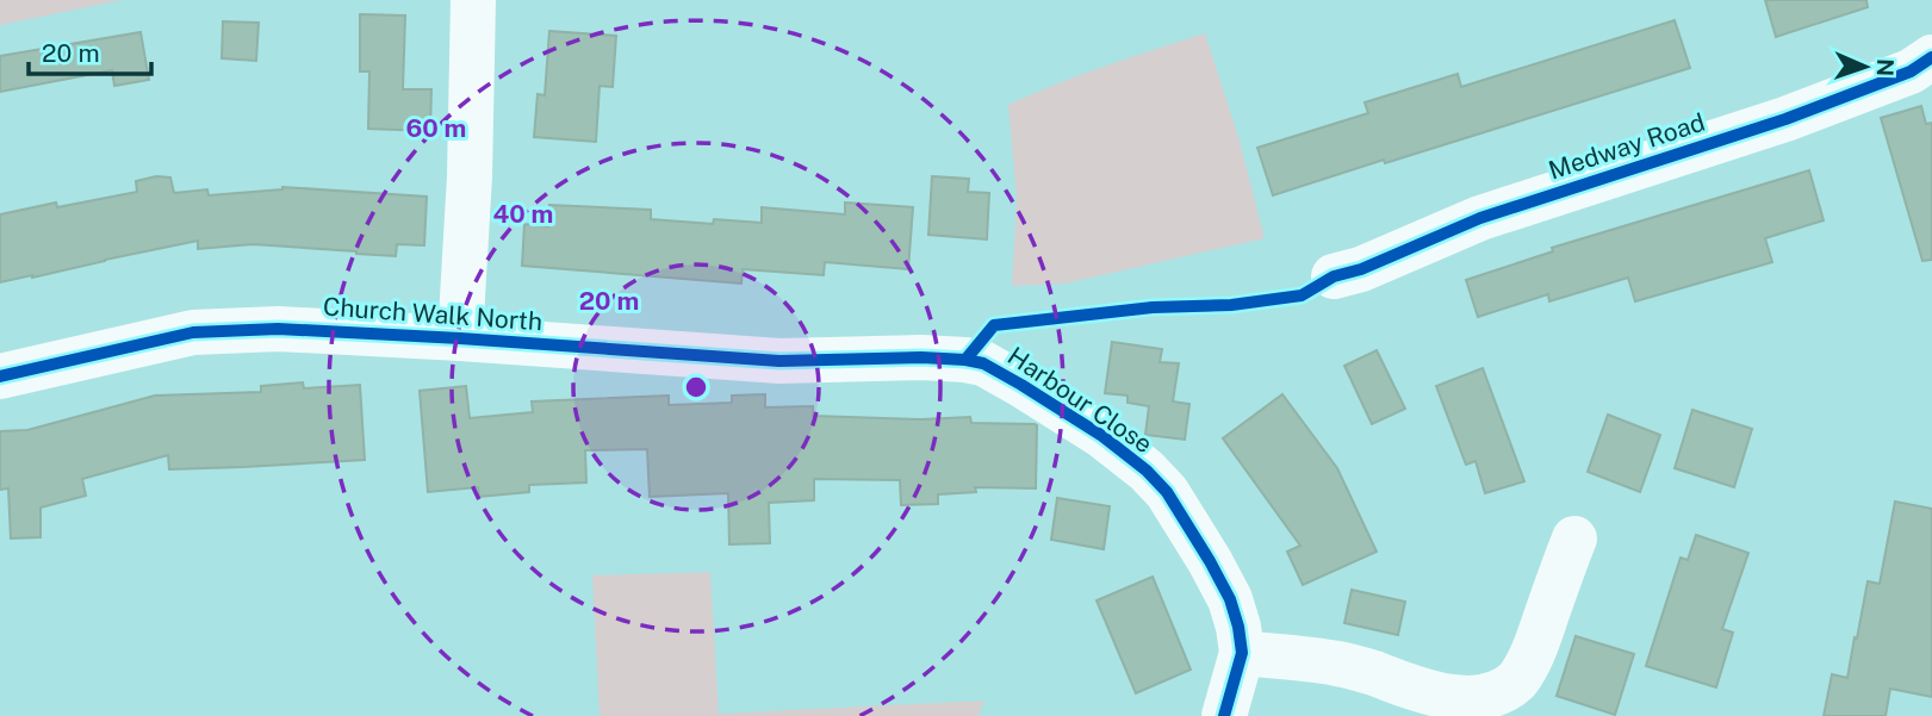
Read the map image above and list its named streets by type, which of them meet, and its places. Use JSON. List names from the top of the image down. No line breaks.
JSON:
{"streets":{"street":["Medway Road","Church Walk North","Harbour Close"]},"crossings":[["Church Walk North","Harbour Close"]],"scale_bar":"20 m","north":"right","rings":["60 m","40 m","20 m"]}
